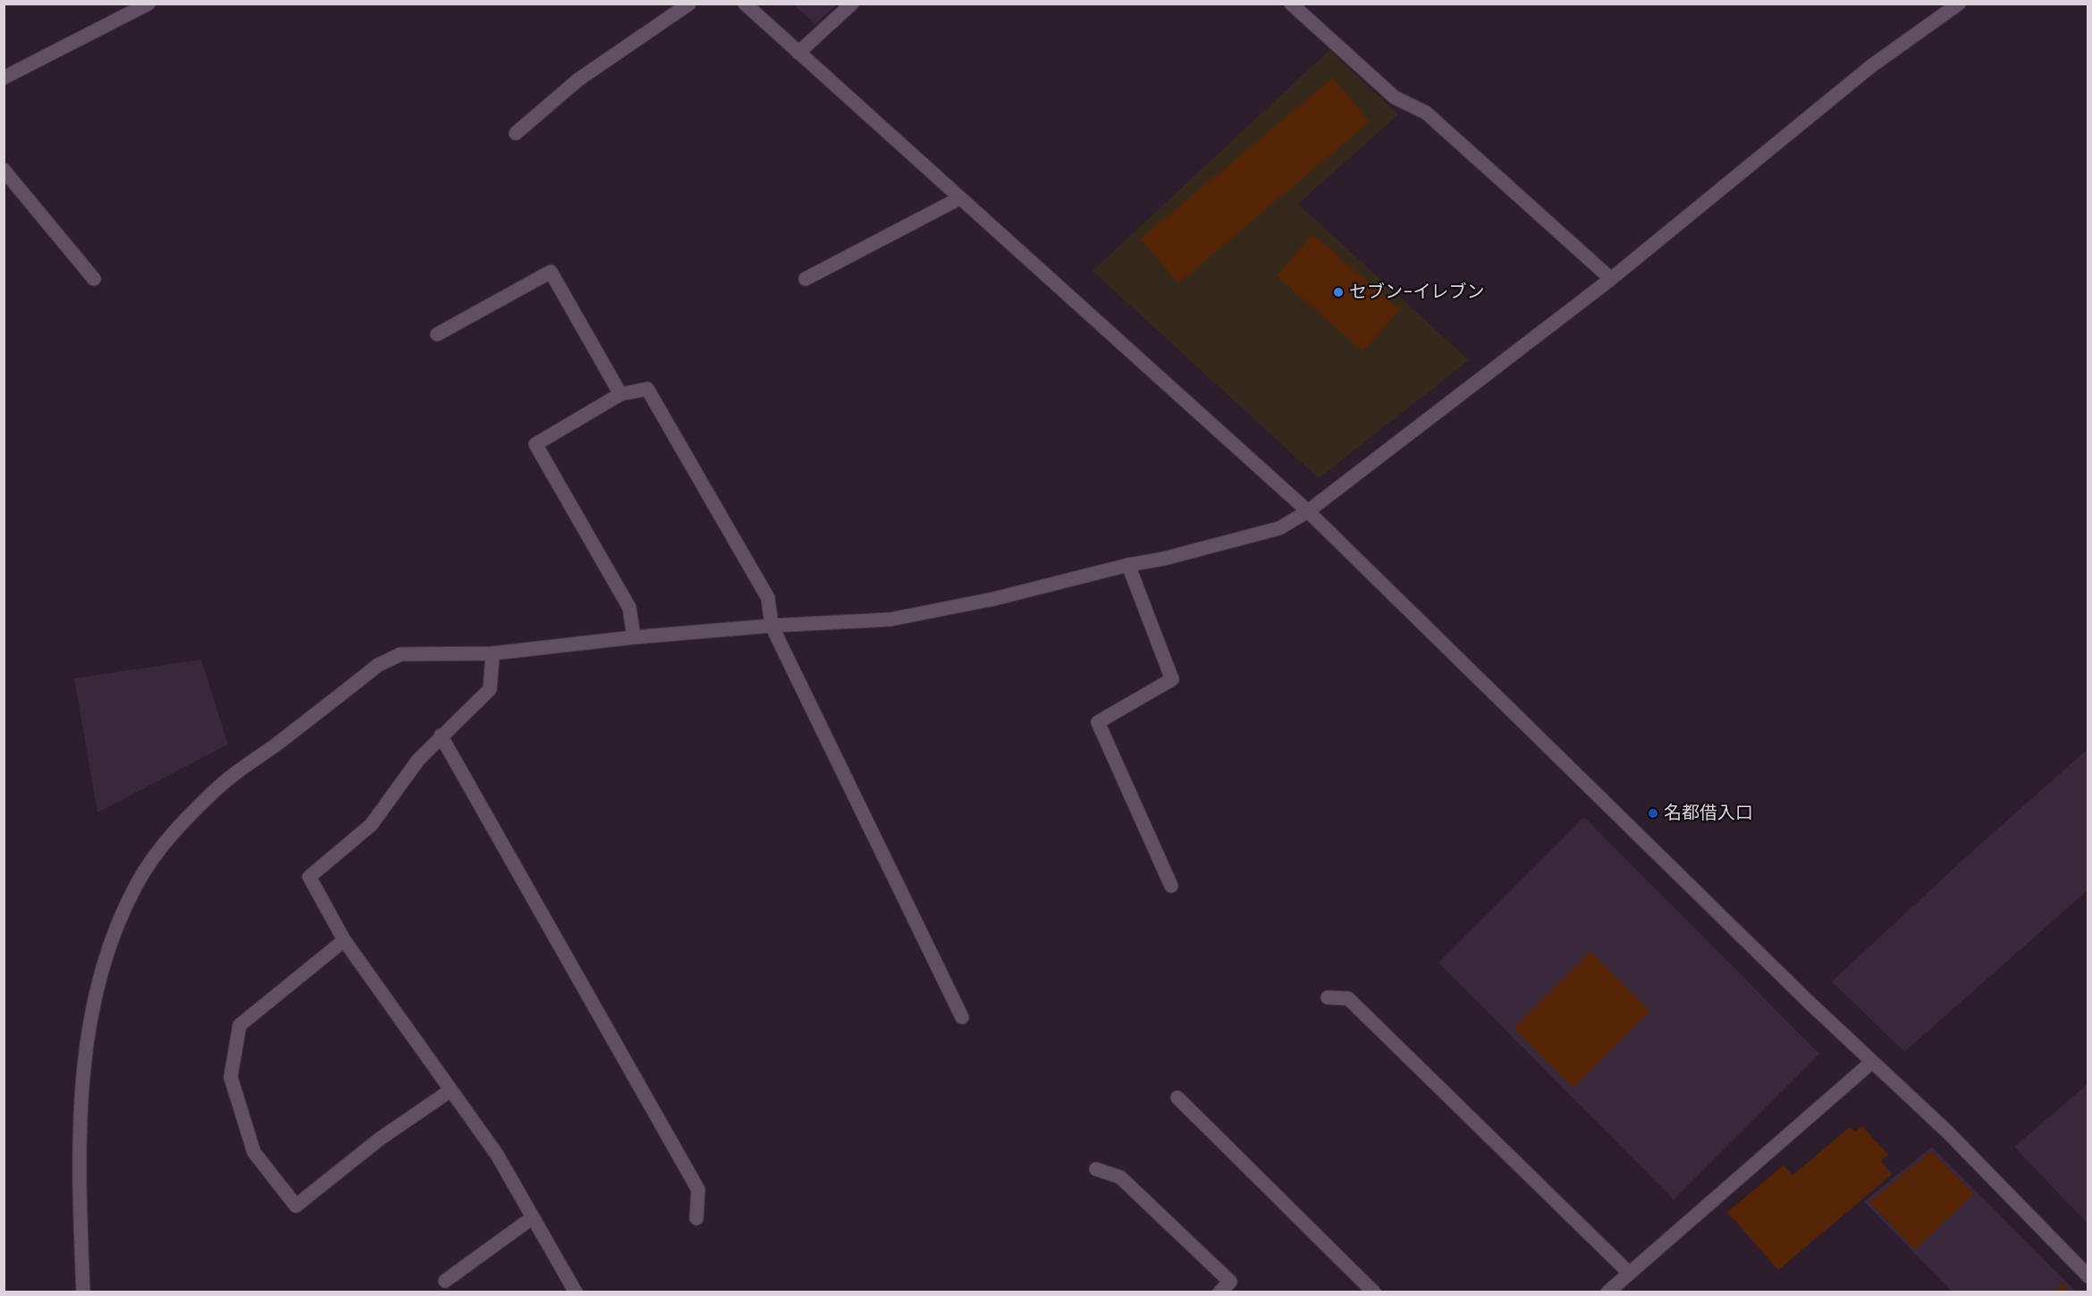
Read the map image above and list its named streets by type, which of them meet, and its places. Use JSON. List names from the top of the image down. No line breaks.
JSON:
{"places":["セブン-イレブン","名都借入口"]}
